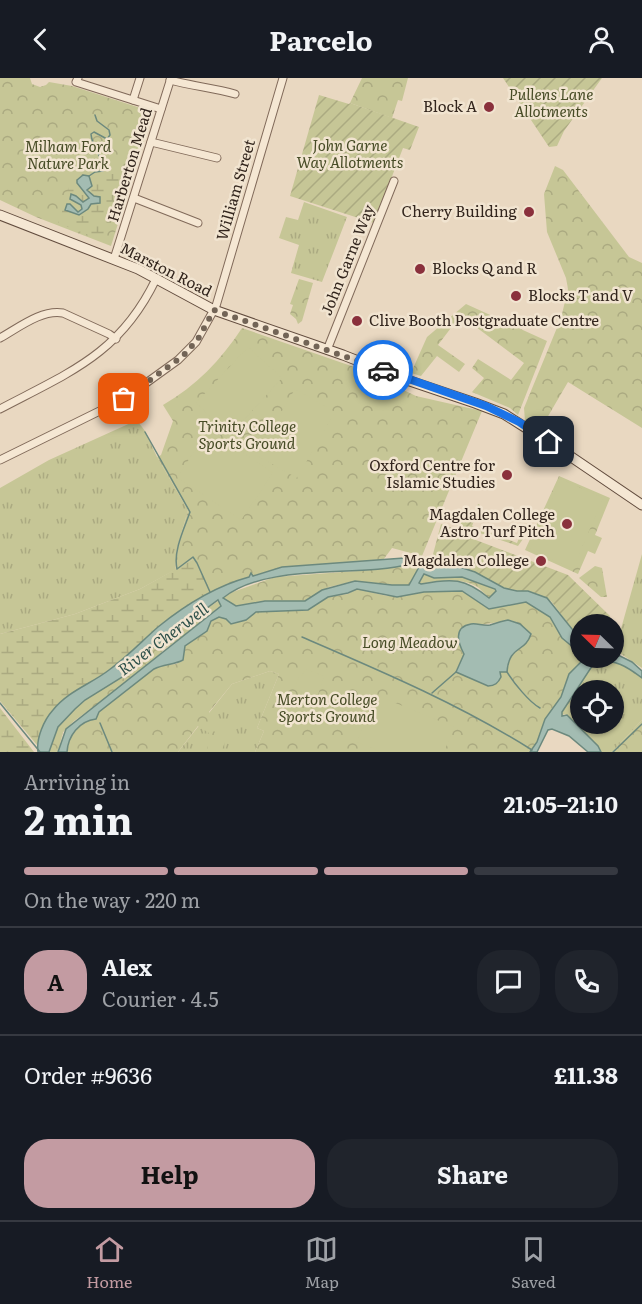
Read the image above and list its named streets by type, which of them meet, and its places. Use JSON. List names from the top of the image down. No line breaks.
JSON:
{"streets":{"main road":["Marston Road"],"street":["Harberton Mead","William Street","John Garne Way"]},"crossings":[["Harberton Mead","Marston Road"],["William Street","Marston Road"],["John Garne Way","Marston Road"]],"water":["River Cherwell"],"parks":["Pullens Lane Allotments","John Garne Way Allotments","Milham Ford Nature Park","Trinity College Sports Ground","Long Meadow","Merton College Sports Ground"],"places":["Block A","Cherry Building","Blocks Q and R","Blocks T and V","Clive Booth Postgraduate Centre","Oxford Centre for Islamic Studies","Magdalen College Astro Turf Pitch","Magdalen College"],"north":"top left","page":{"header":"Parcelo","heading":["2 min","Arriving in","21:05–21:10"],"panel":["Alex","Courier · 4.5","Order #9636","£11.38"],"bar":"On the way · 220 m","round":"A","buttons":["Help","Share"],"tabs":["Home","Map","Saved"]}}
